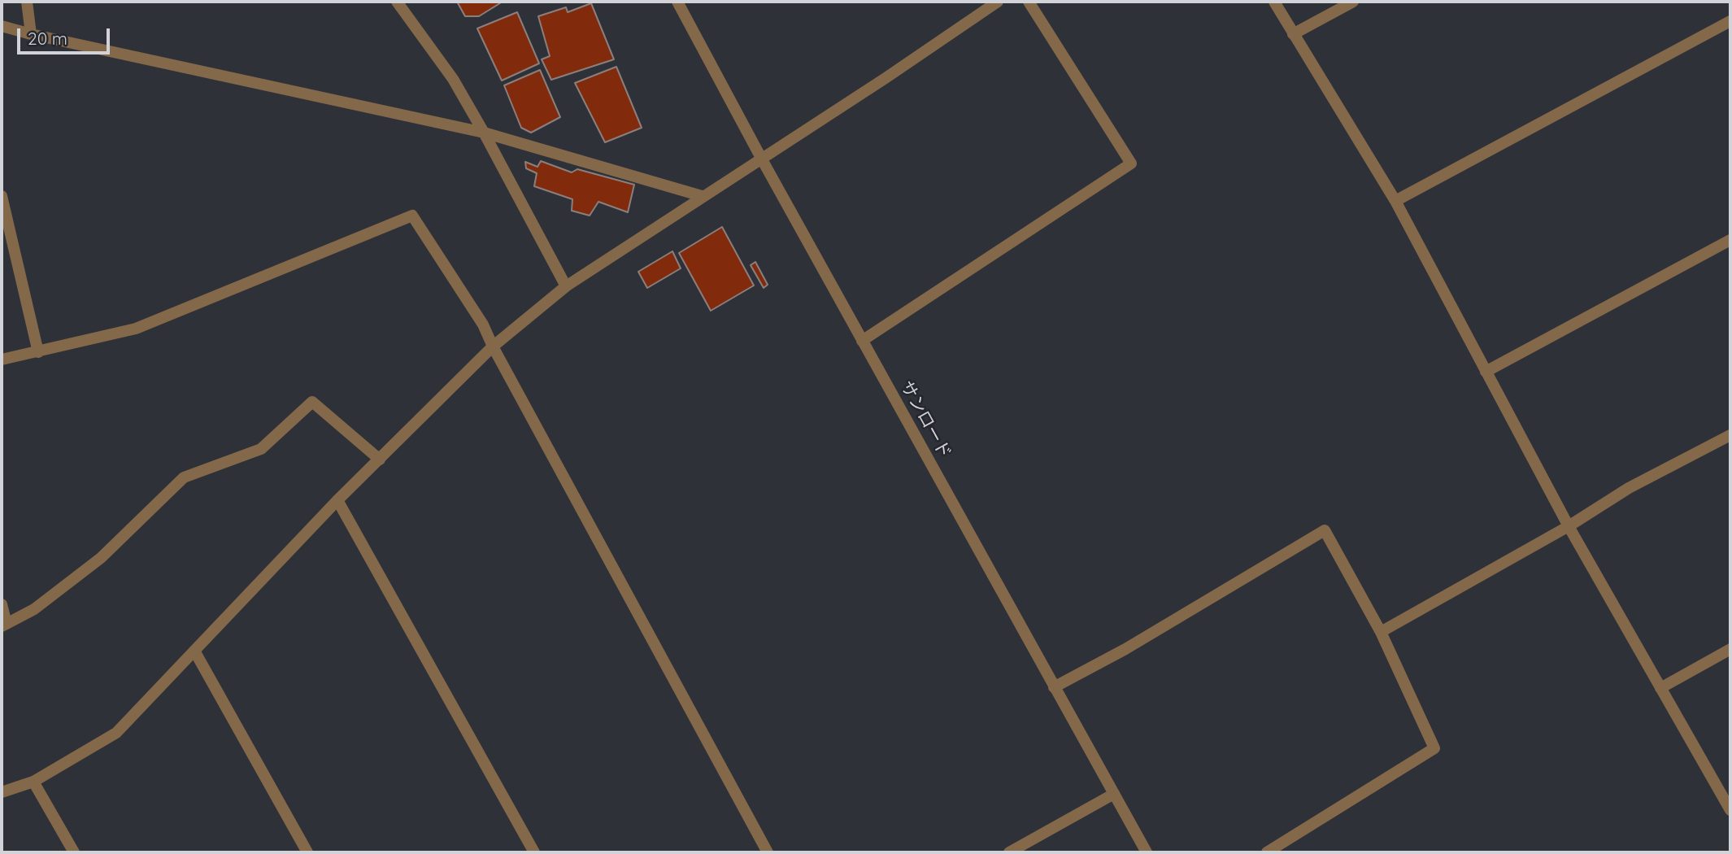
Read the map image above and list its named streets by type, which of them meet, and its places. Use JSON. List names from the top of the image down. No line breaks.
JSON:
{"streets":{"street":["サンロード"]},"scale_bar":"20 m"}
